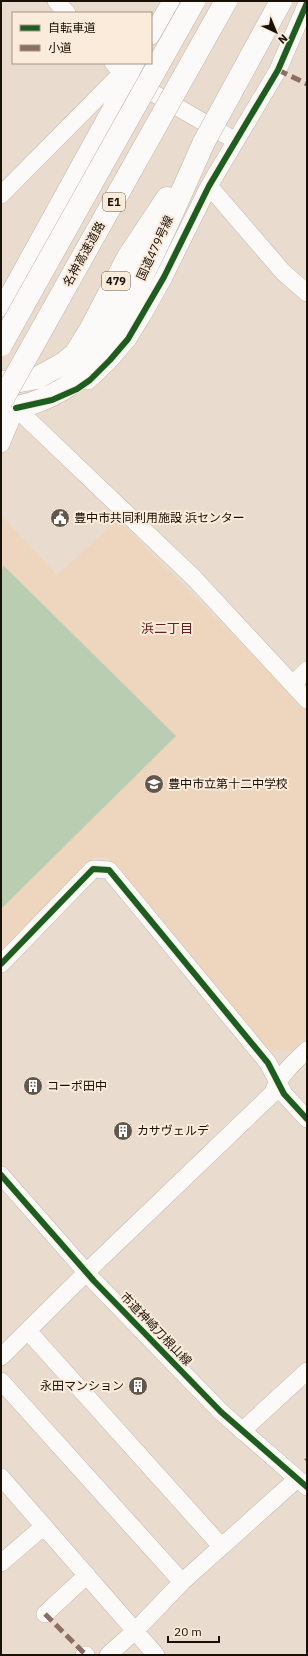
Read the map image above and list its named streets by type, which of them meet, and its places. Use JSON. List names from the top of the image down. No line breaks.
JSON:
{"streets":{"highway":["E1","国道479号線","名神高速道路","479"],"street":["市道神崎刀根山線"]},"crossings":[["国道479号線","名神高速道路"]],"districts":["浜二丁目"],"places":{"public building":["豊中市共同利用施設 浜センター"],"school or university":["豊中市立第十二中学校"],"building":["コーポ田中","カサヴェルデ","永田マンション"]},"legend":["自転車道","小道"],"scale_bar":"20 m","north":"bottom right"}
